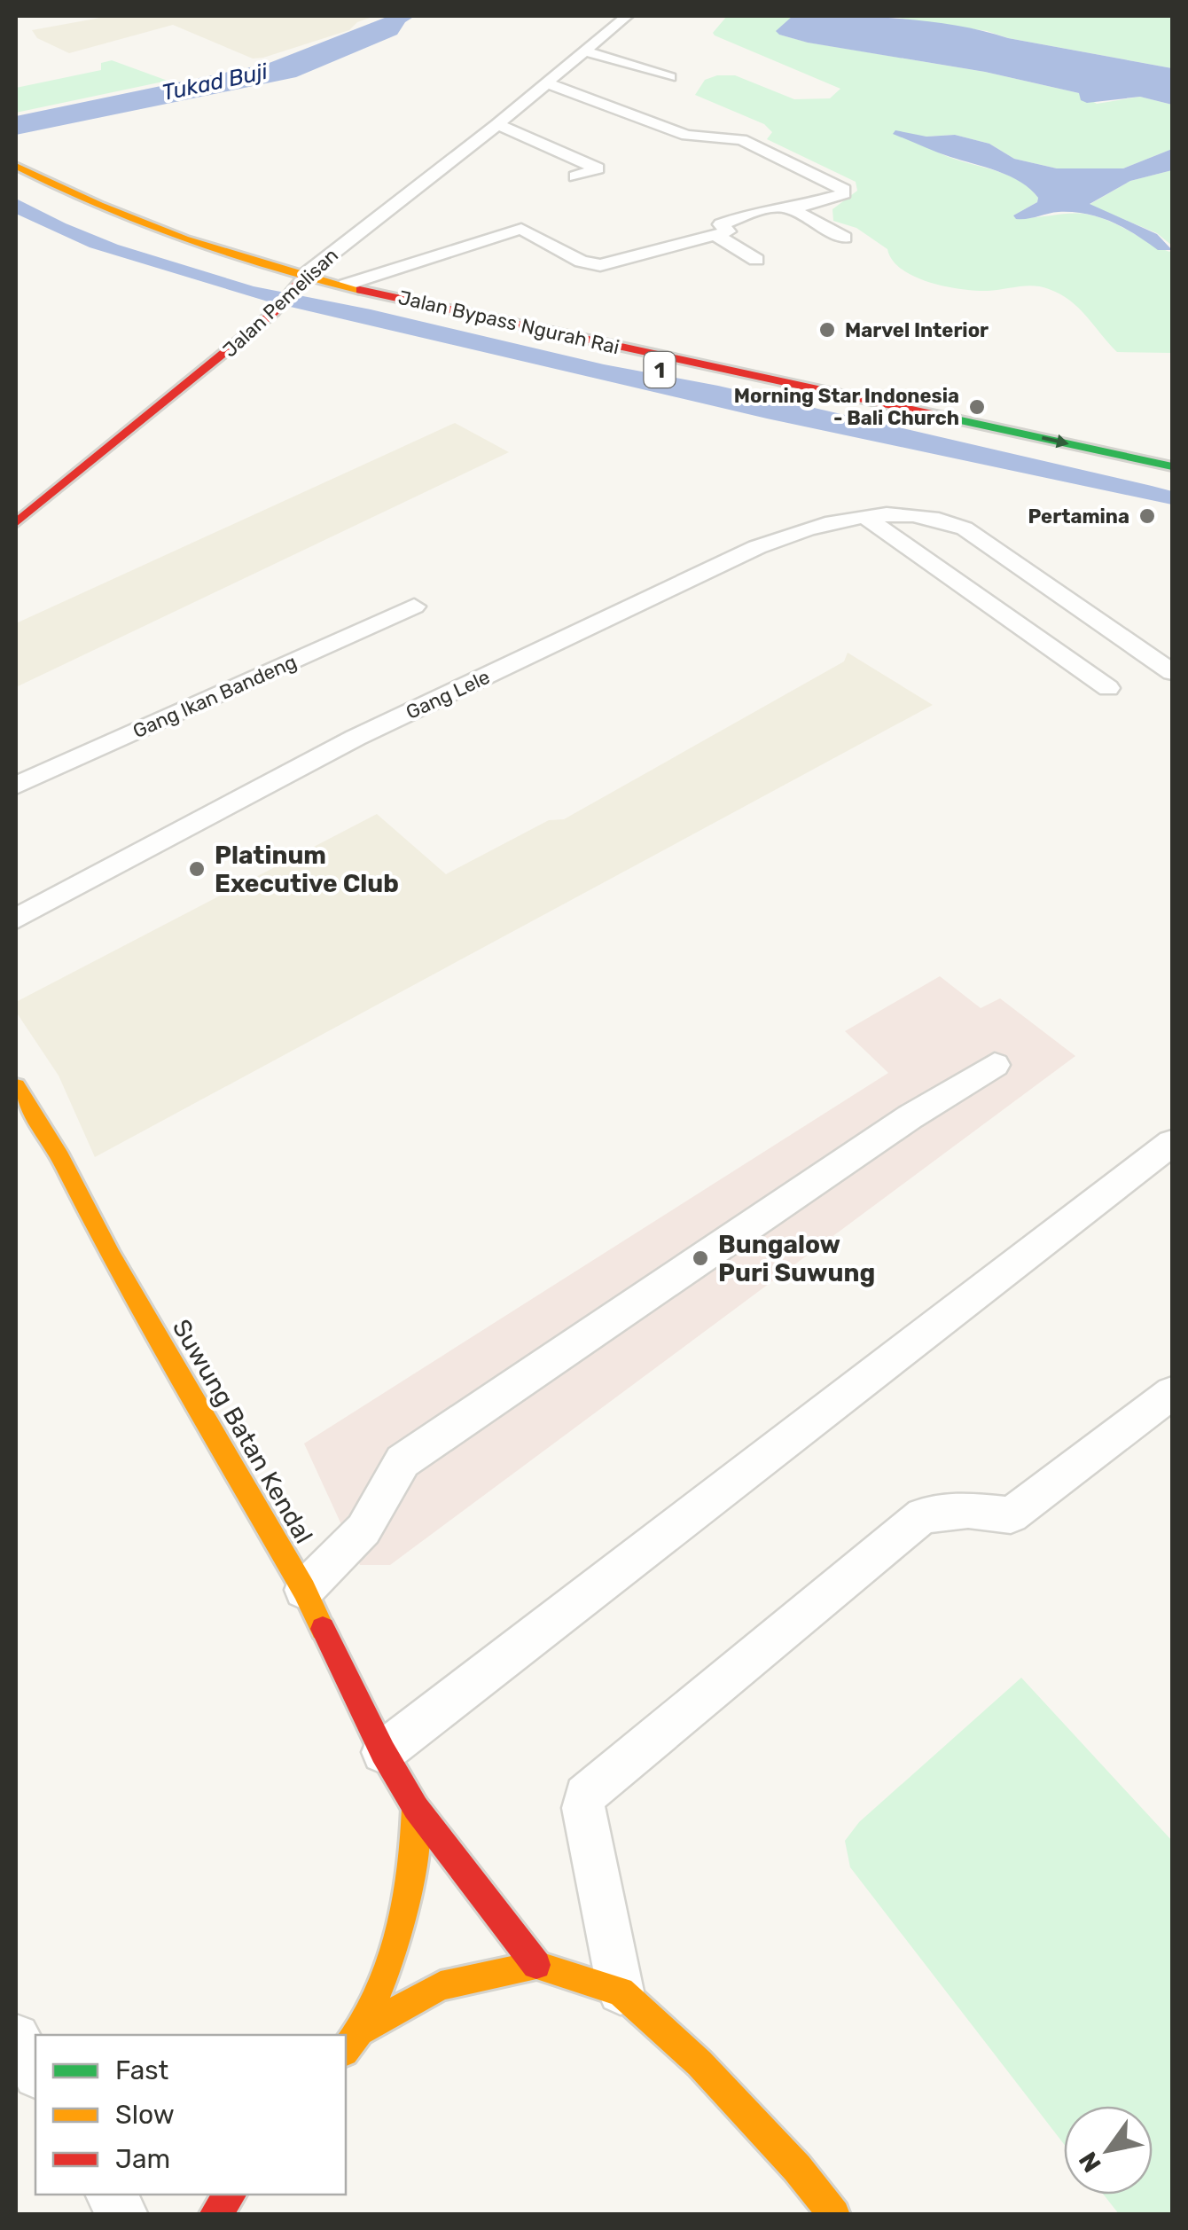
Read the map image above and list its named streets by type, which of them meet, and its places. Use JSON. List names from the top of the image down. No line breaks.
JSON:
{"streets":{"main road":["Jalan Pemelisan","Jalan Bypass Ngurah Rai","1","Suwung Batan Kendal"],"street":["Gang Lele","Gang Ikan Bandeng"]},"crossings":[["Jalan Pemelisan","Jalan Bypass Ngurah Rai"]],"water":["Tukad Buji"],"places":["Marvel Interior","Morning Star Indonesia - Bali Church","Pertamina","Platinum Executive Club","Bungalow Puri Suwung"],"legend":["Fast","Slow","Jam"],"north":"bottom left"}
